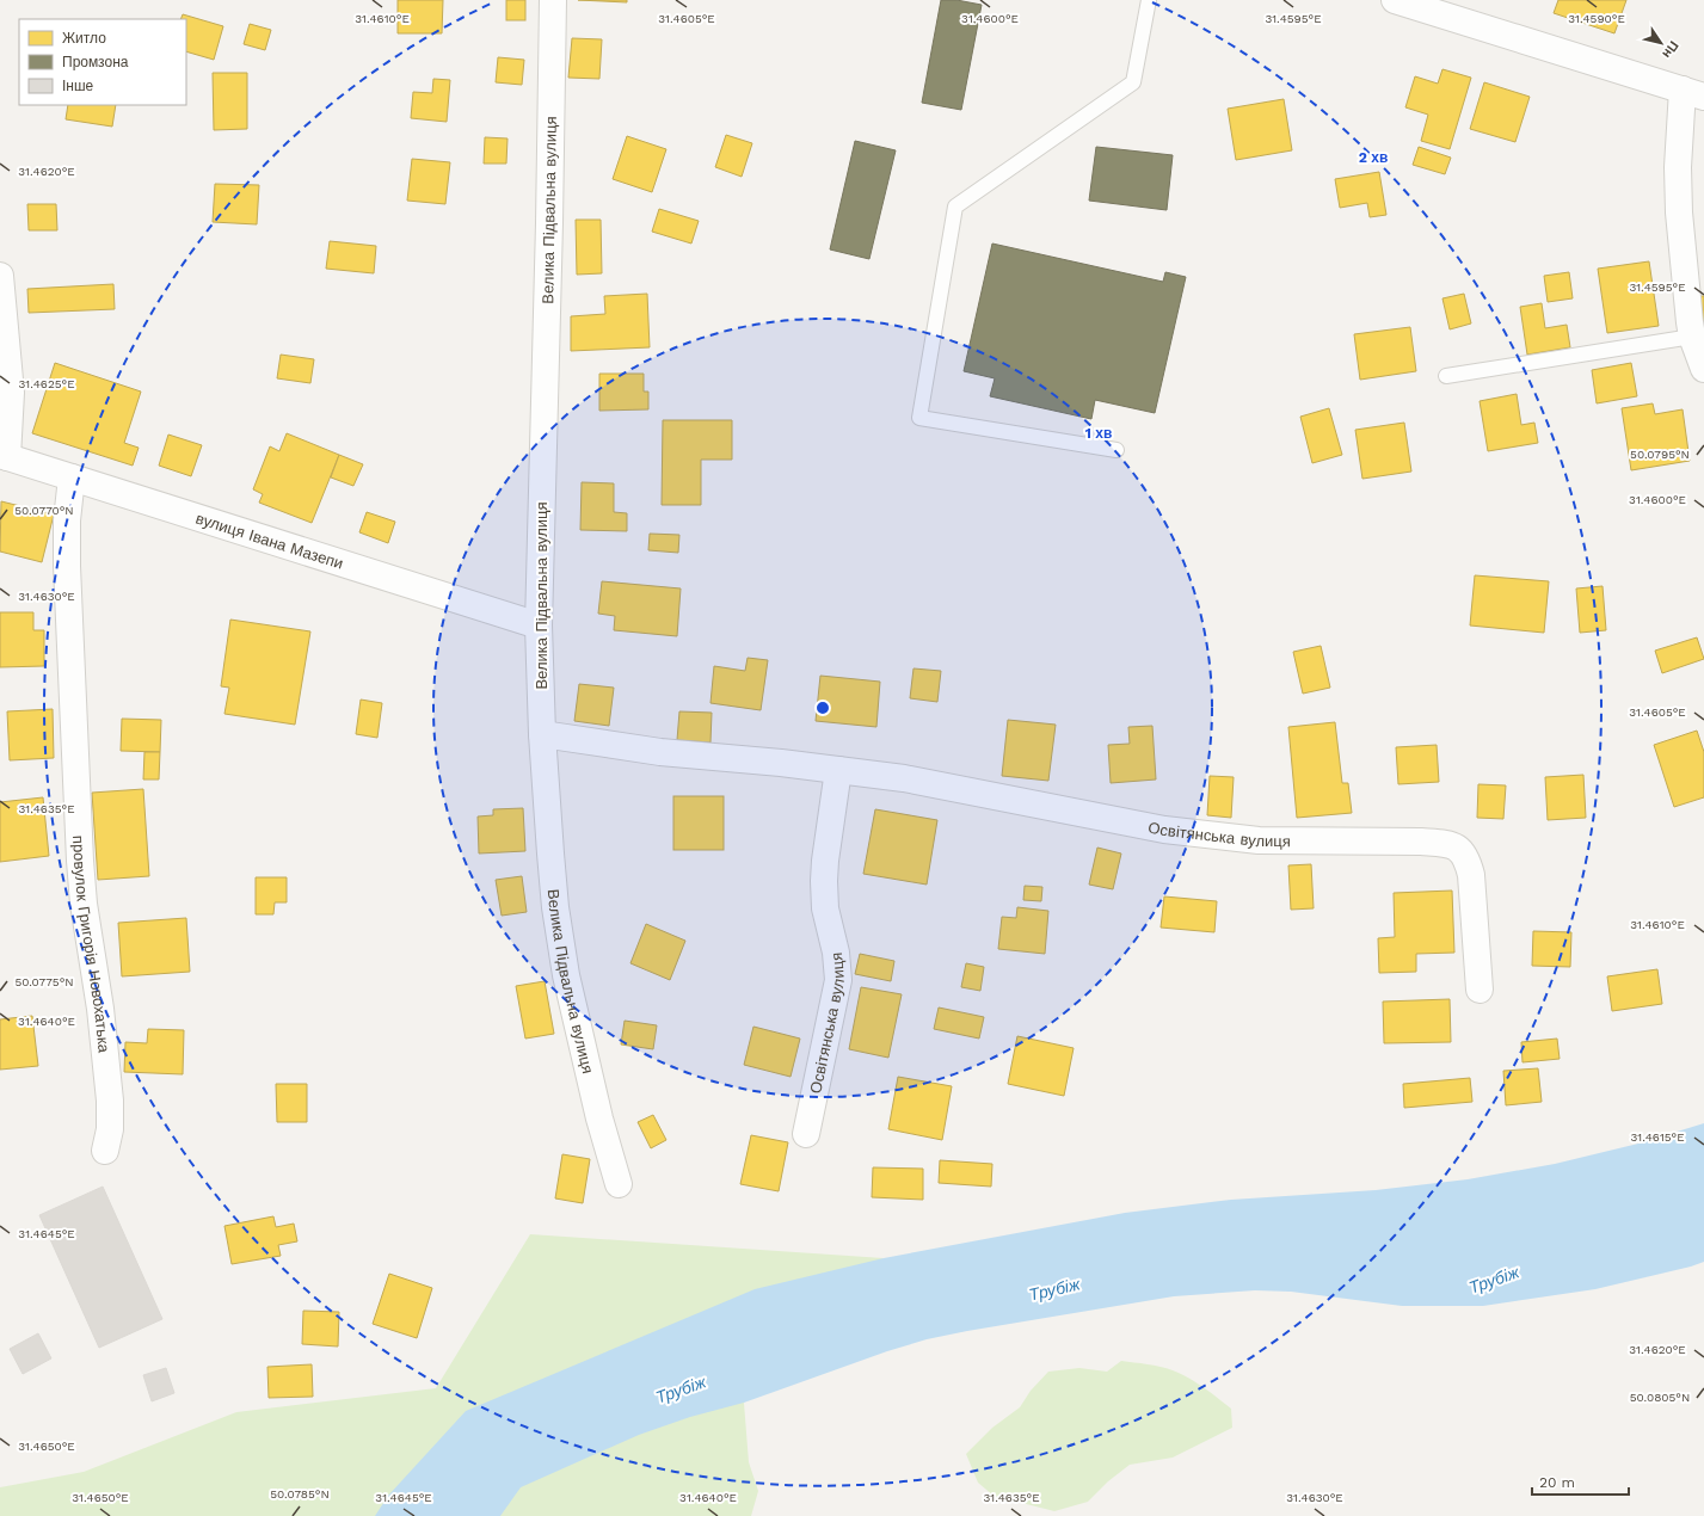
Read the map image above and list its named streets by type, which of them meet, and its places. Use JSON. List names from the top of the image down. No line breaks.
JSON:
{"streets":{"street":["Велика Підвальна вулиця","вулиця Івана Мазепи","Освітянська вулиця","провулок Григорія Новохатька"]},"crossings":[["Велика Підвальна вулиця","вулиця Івана Мазепи"],["Велика Підвальна вулиця","Освітянська вулиця"],["вулиця Івана Мазепи","провулок Григорія Новохатька"]],"water":["Трубіж"],"legend":["Житло","Промзона","Інше"],"scale_bar":"20 m","north":"bottom right","coordinates":["31.4595°E","31.4610°E","31.4605°E","31.4600°E","31.4590°E","31.4620°E","31.4625°E","50.0795°N","50.0770°N","31.4630°E","31.4635°E","50.0775°N","31.4640°E","31.4615°E","31.4645°E","50.0805°N","31.4650°E","50.0785°N"],"rings":["2 хв","1 хв"]}
